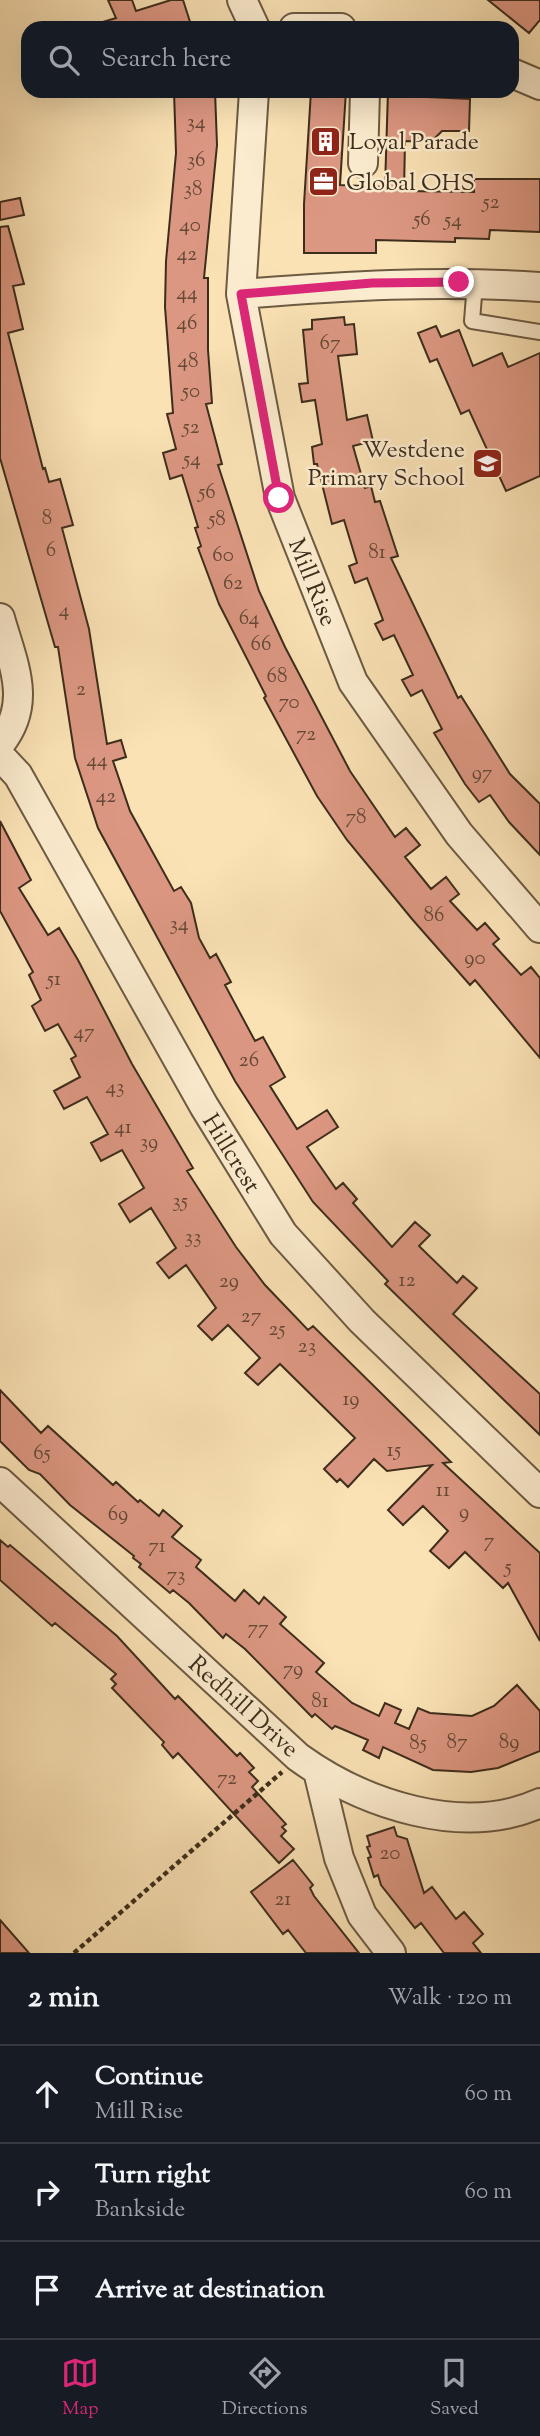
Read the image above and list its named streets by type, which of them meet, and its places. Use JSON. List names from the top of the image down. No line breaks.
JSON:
{"streets":{"street":["Mill Rise","Hillcrest","Redhill Drive"]},"places":{"building":["Loyal Parade"],"office":["Global OHS"],"school or university":["Westdene Primary School"]},"house_numbers":["34","36","38","52","56","54","40","42","44","46","67","48","50","52","54","56","8","58","6","81","60","62","4","64","66","68","2","70","72","44","97","42","78","86","34","90","51","47","26","43","41","39","35","33","12","29","27","25","23","19","15","65","11","9","69","7","71","5","73","77","79","81","87","89","85","72","20","21"],"page":{"search":"Search here","heading":["2 min","Walk · 120 m"],"list":[["Continue","Mill Rise","60 m"],["Turn right","Bankside","60 m"],"Arrive at destination"],"nav":["Map","Directions","Saved"]}}
